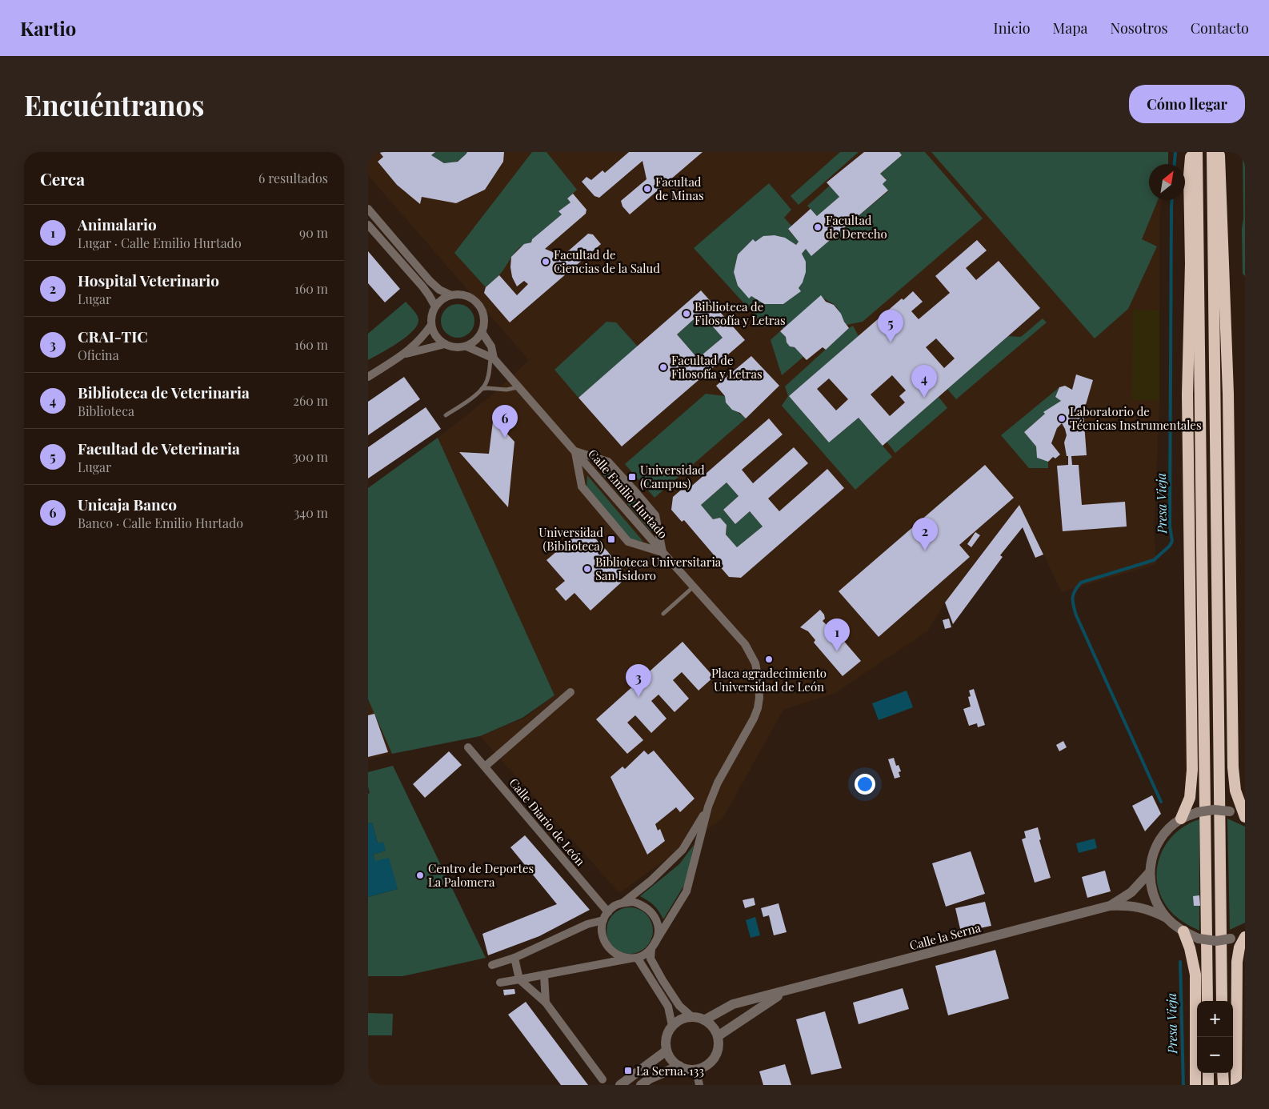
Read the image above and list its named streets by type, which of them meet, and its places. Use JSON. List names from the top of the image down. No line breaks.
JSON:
{"streets":{"street":["Calle Emilio Hurtado","Calle Diario de León","Calle la Serna"]},"crossings":[["Calle Emilio Hurtado","Calle Diario de León"]],"water":["Presa Vieja"],"places":{"other":["Facultad de Minas","Facultad de Derecho","Facultad de Ciencias de la Salud","Biblioteca de Filosofía y Letras","Facultad de Filosofía y Letras","Laboratorio de Técnicas Instrumentales","Biblioteca Universitaria San Isidoro","Placa agradecimiento Universidad de León","Centro de Deportes La Palomera"],"transit":["Universidad (Campus)","Universidad (Biblioteca)","La Serna. 133"]},"north":"top right","page":{"header":"Kartio","nav":["Inicio","Mapa","Nosotros","Contacto"],"buttons":"Cómo llegar","title":"Encuéntranos","heading":["Cerca","6 resultados"],"list":[{"mark":"1","name":"Animalario","note":"Lugar · Calle Emilio Hurtado","value":"90 m"},{"mark":"2","name":"Hospital Veterinario","note":"Lugar","value":"160 m"},{"mark":"3","name":"CRAI-TIC","note":"Oficina","value":"160 m"},{"mark":"4","name":"Biblioteca de Veterinaria","note":"Biblioteca","value":"260 m"},{"mark":"5","name":"Facultad de Veterinaria","note":"Lugar","value":"300 m"},{"mark":"6","name":"Unicaja Banco","note":"Banco · Calle Emilio Hurtado","value":"340 m"}],"pins":["5","4","6","2","1","3"],"map_buttons":["+","−"]}}
